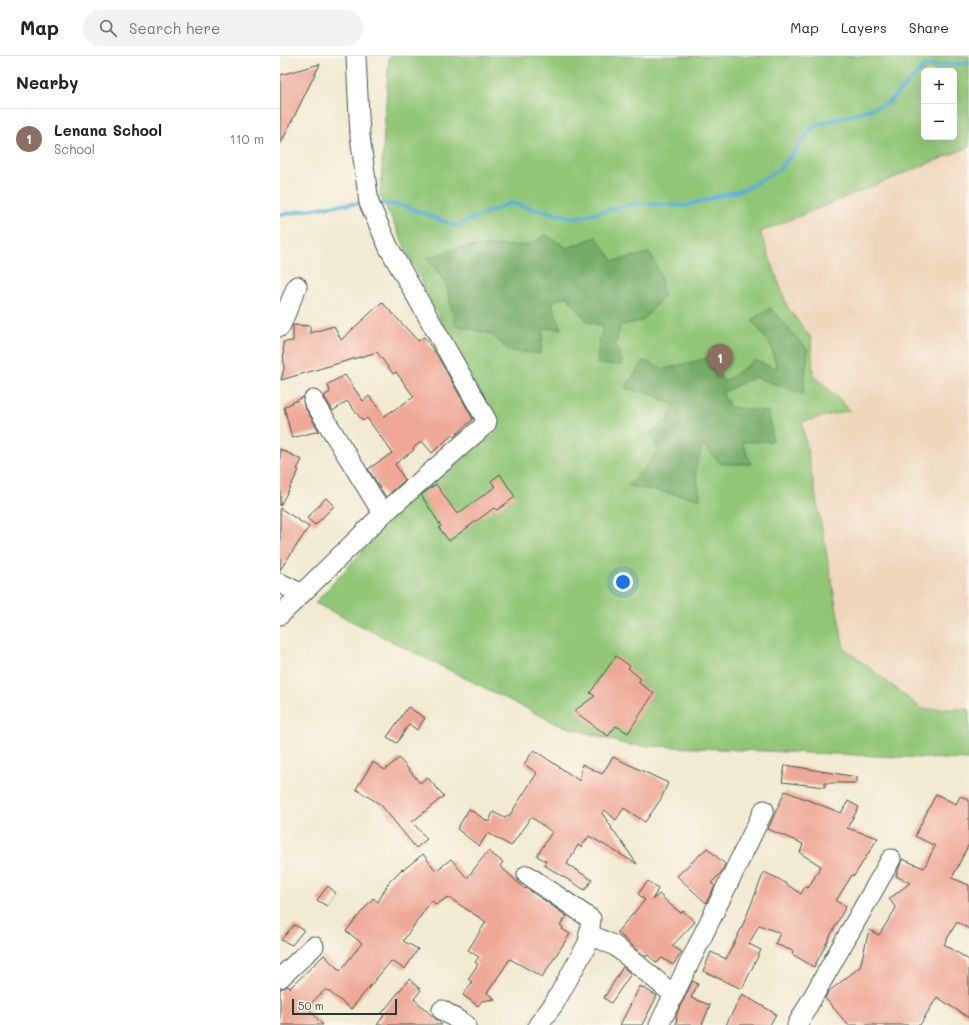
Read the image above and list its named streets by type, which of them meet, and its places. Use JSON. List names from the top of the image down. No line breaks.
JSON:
{"scale_bar":"50 m","page":{"header":"Map","search":"Search here","nav":["Map","Layers","Share"],"heading":"Nearby","map_buttons":["+","−"],"list":[{"mark":"1","name":"Lenana School","note":"School","value":"110 m"}],"pins":"1","scale":"50 m"}}
